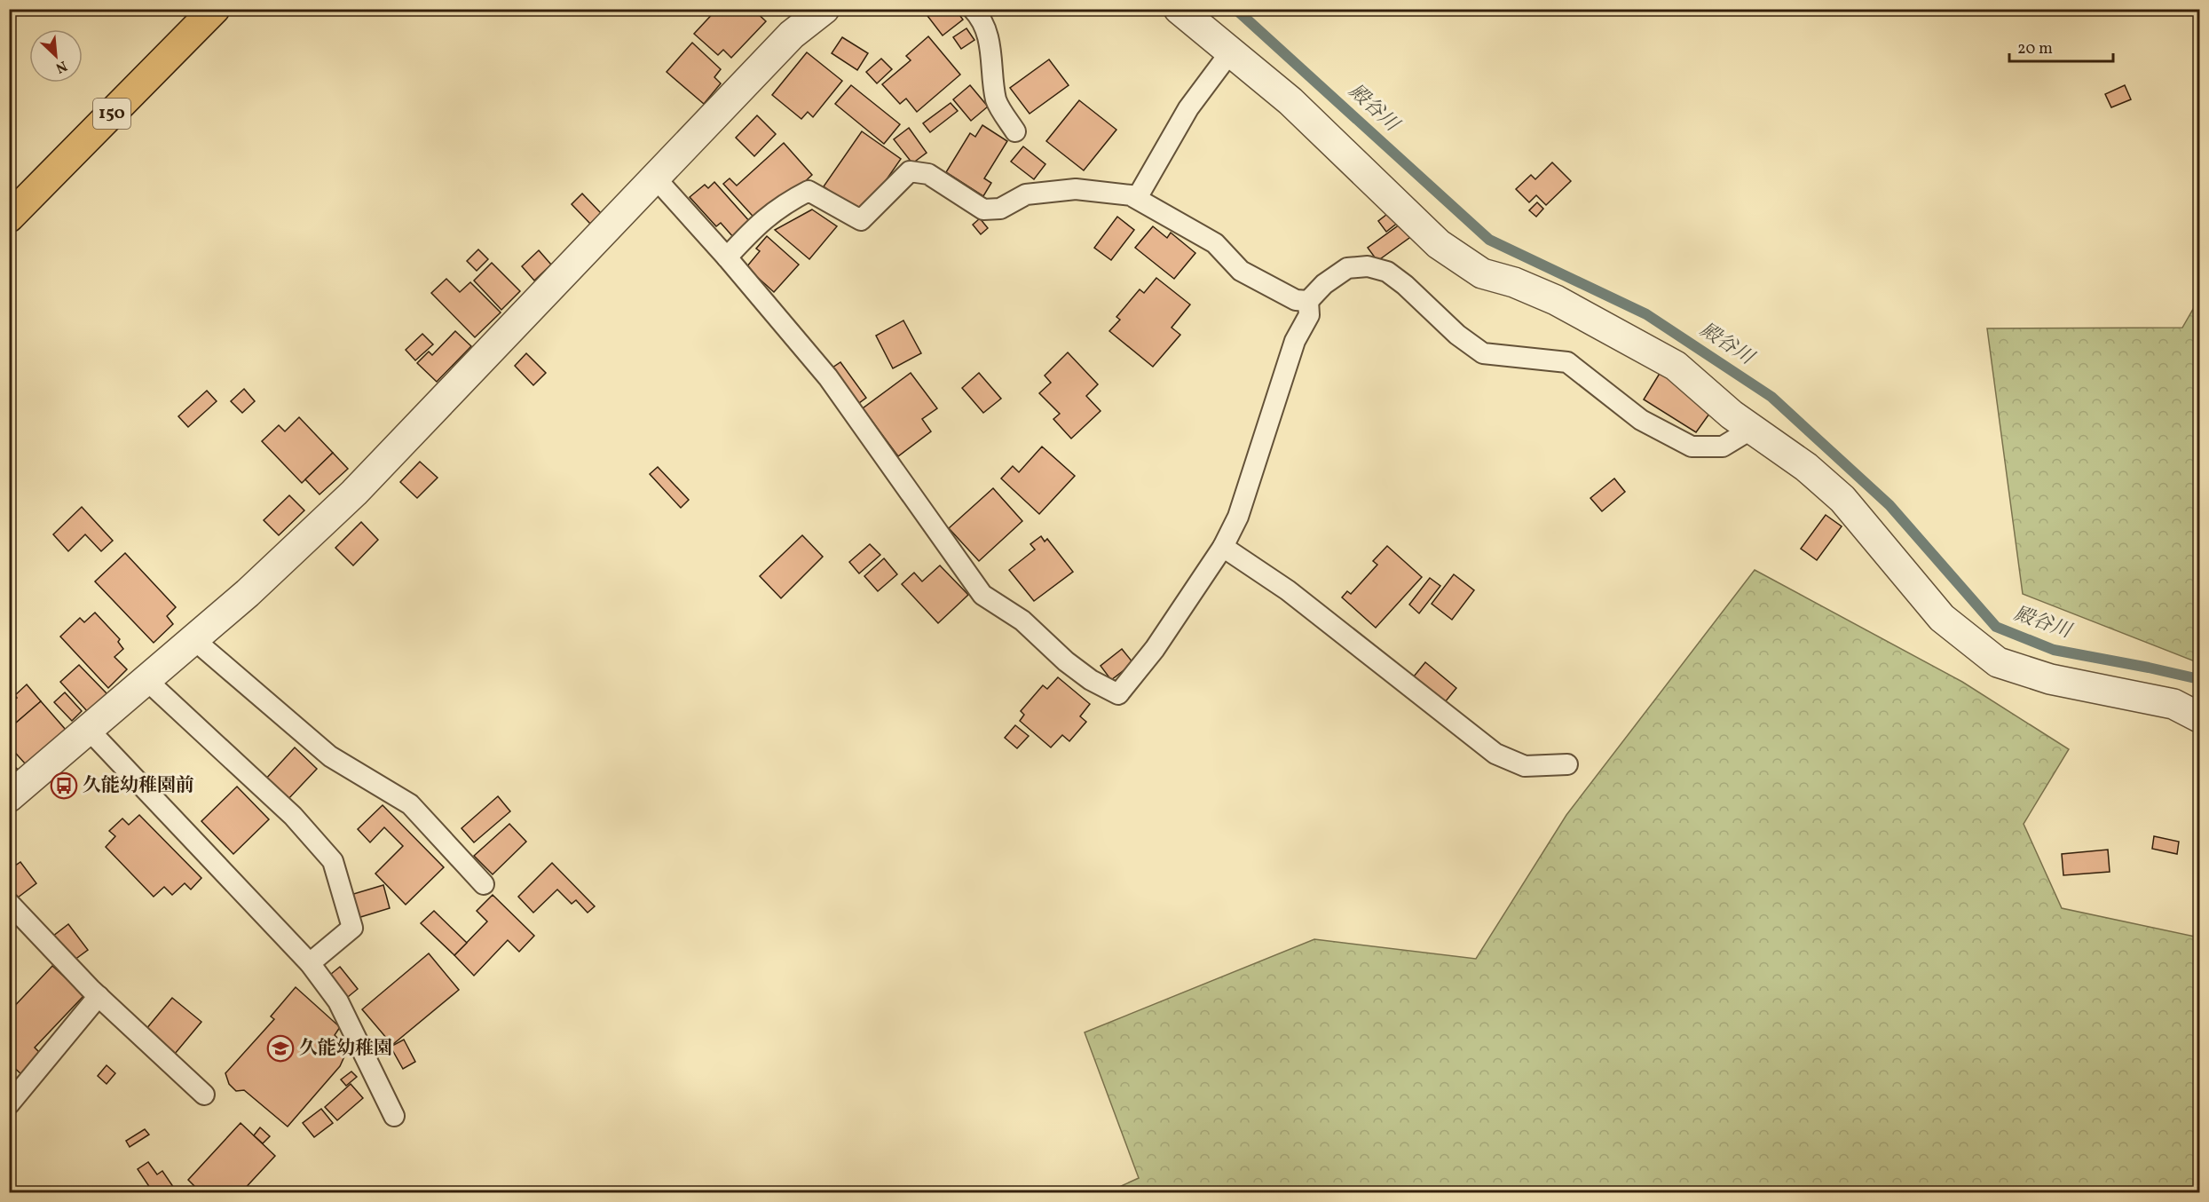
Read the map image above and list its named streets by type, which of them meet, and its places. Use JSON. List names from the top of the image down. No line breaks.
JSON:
{"streets":{"highway":["150"]},"water":["殿谷川"],"places":{"bus stop":["久能幼稚園前"],"school or university":["久能幼稚園"]},"scale_bar":"20 m","north":"bottom right"}
